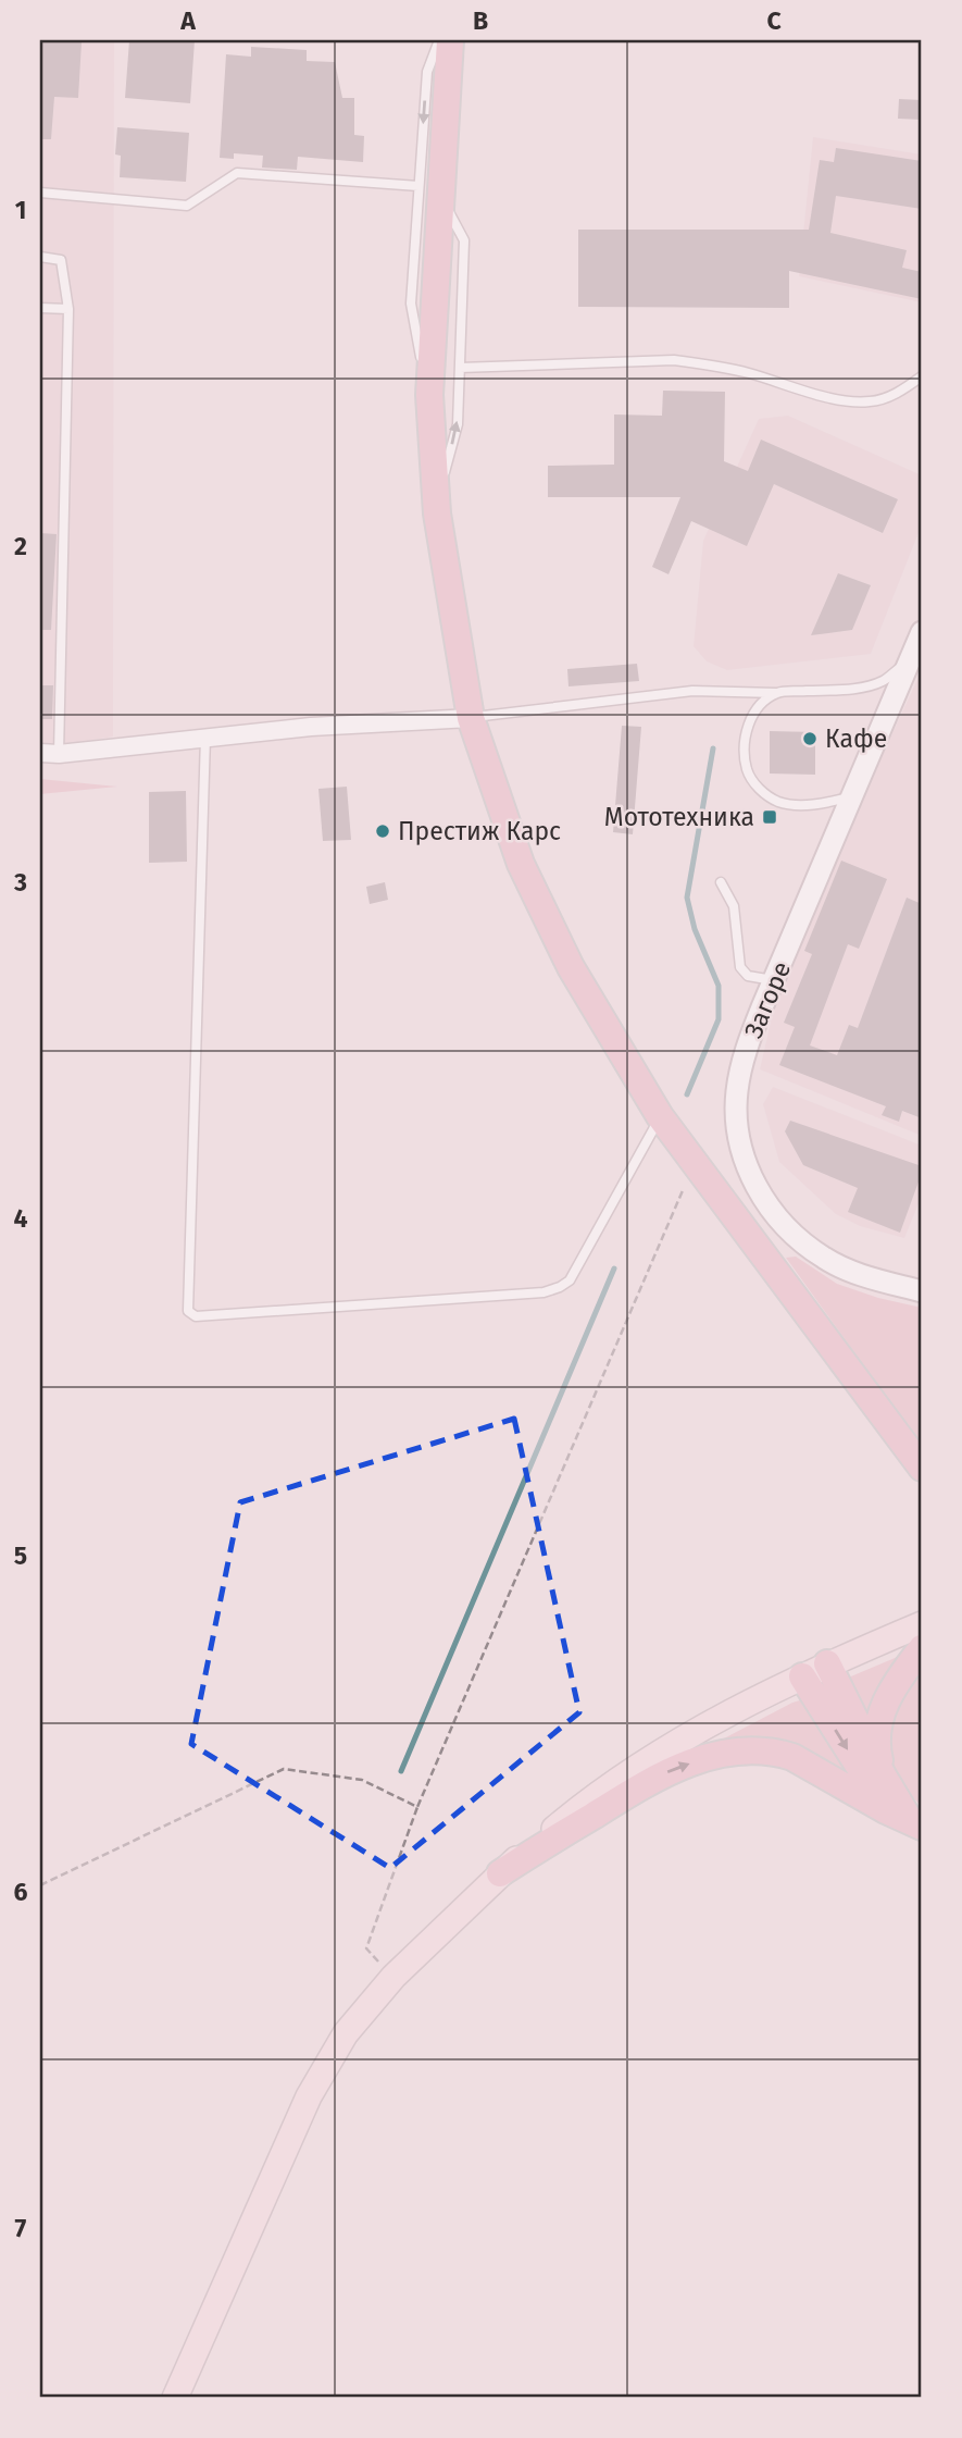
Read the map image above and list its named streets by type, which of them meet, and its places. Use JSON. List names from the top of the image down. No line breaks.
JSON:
{"streets":{"street":["Загоре"]},"places":{"other":["Кафе","Престиж Карс"],"transit":["Мототехника"]},"grid":{"columns":["A","B","C"],"rows":["1","2","3","4","5","6","7"]}}
